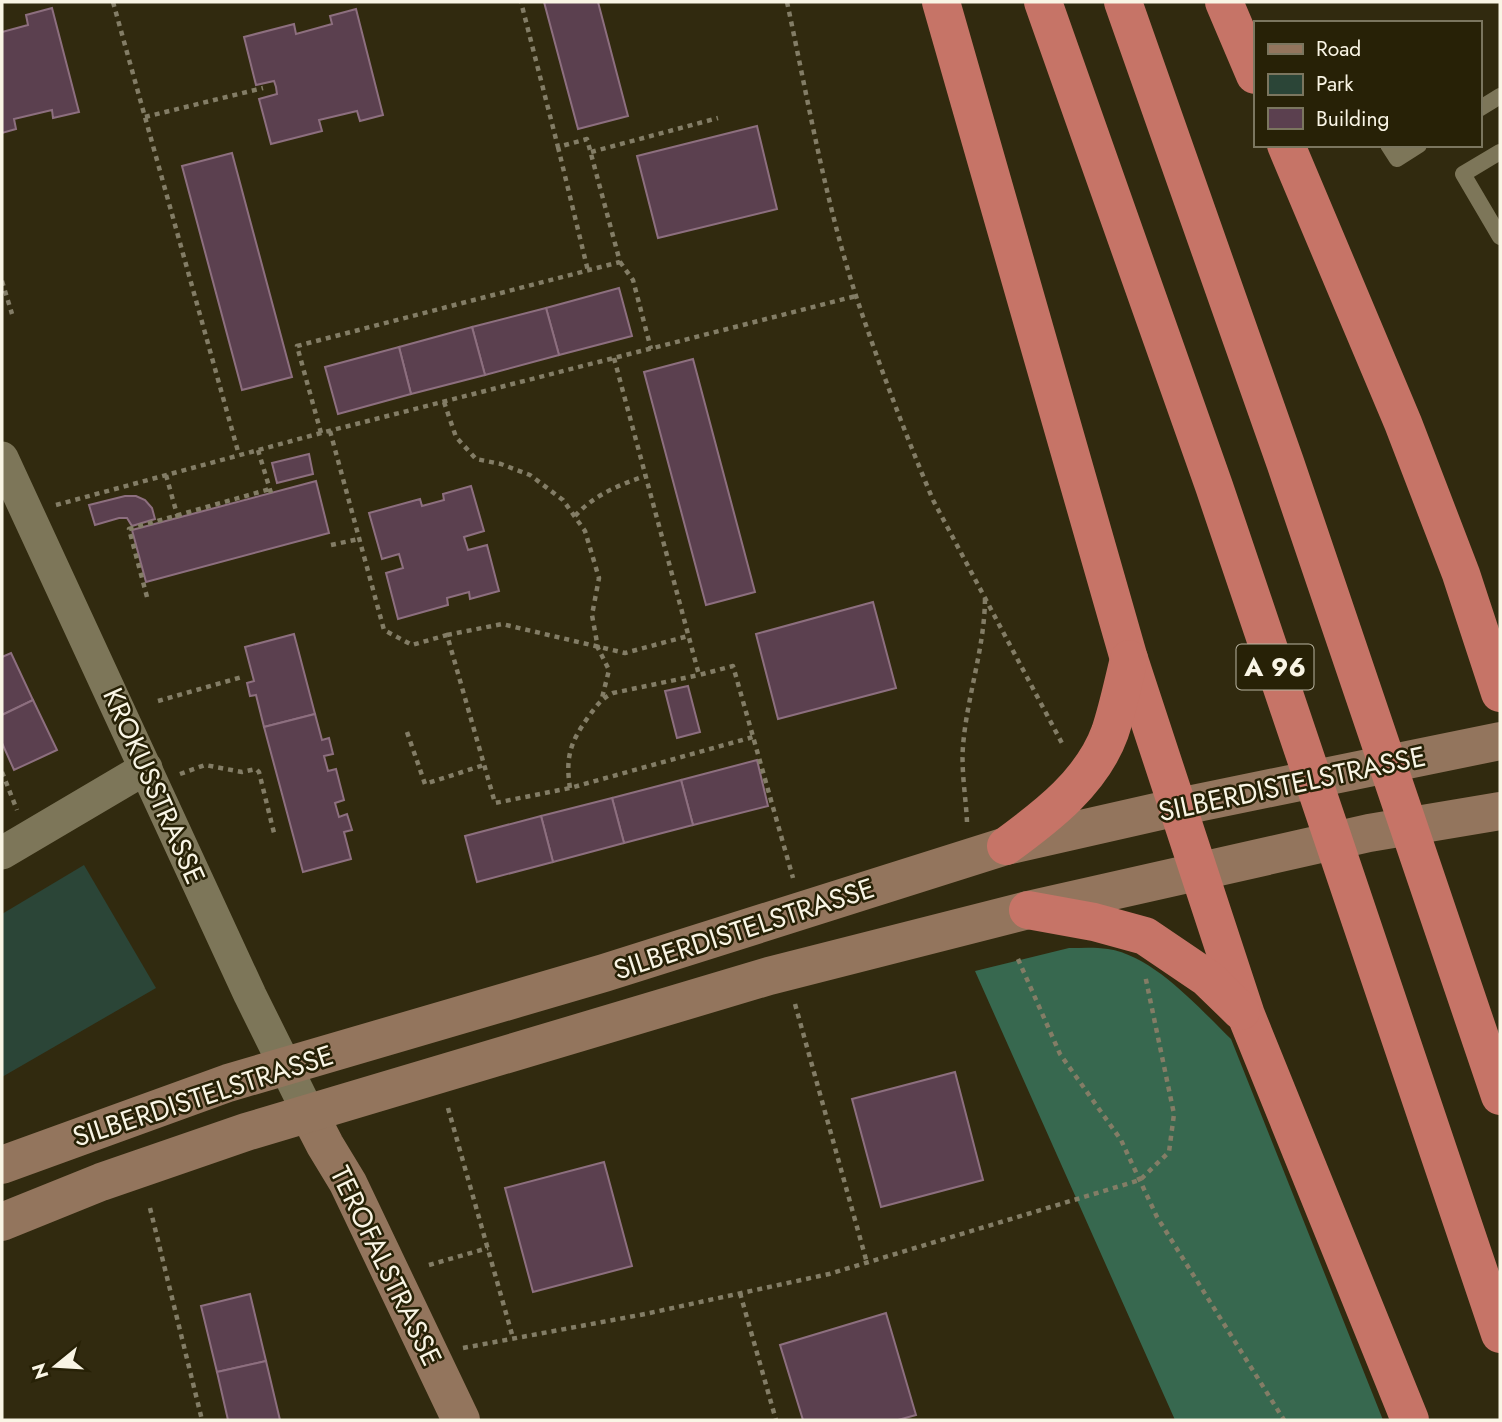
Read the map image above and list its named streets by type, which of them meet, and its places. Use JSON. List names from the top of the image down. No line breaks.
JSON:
{"streets":{"highway":["A 96"],"street":["SILBERDISTELSTRASSE","KROKUSSTRASSE","TEROFALSTRASSE"]},"crossings":[["SILBERDISTELSTRASSE","KROKUSSTRASSE"],["SILBERDISTELSTRASSE","TEROFALSTRASSE"],["KROKUSSTRASSE","TEROFALSTRASSE"]],"legend":["Road","Park","Building"],"north":"left"}
